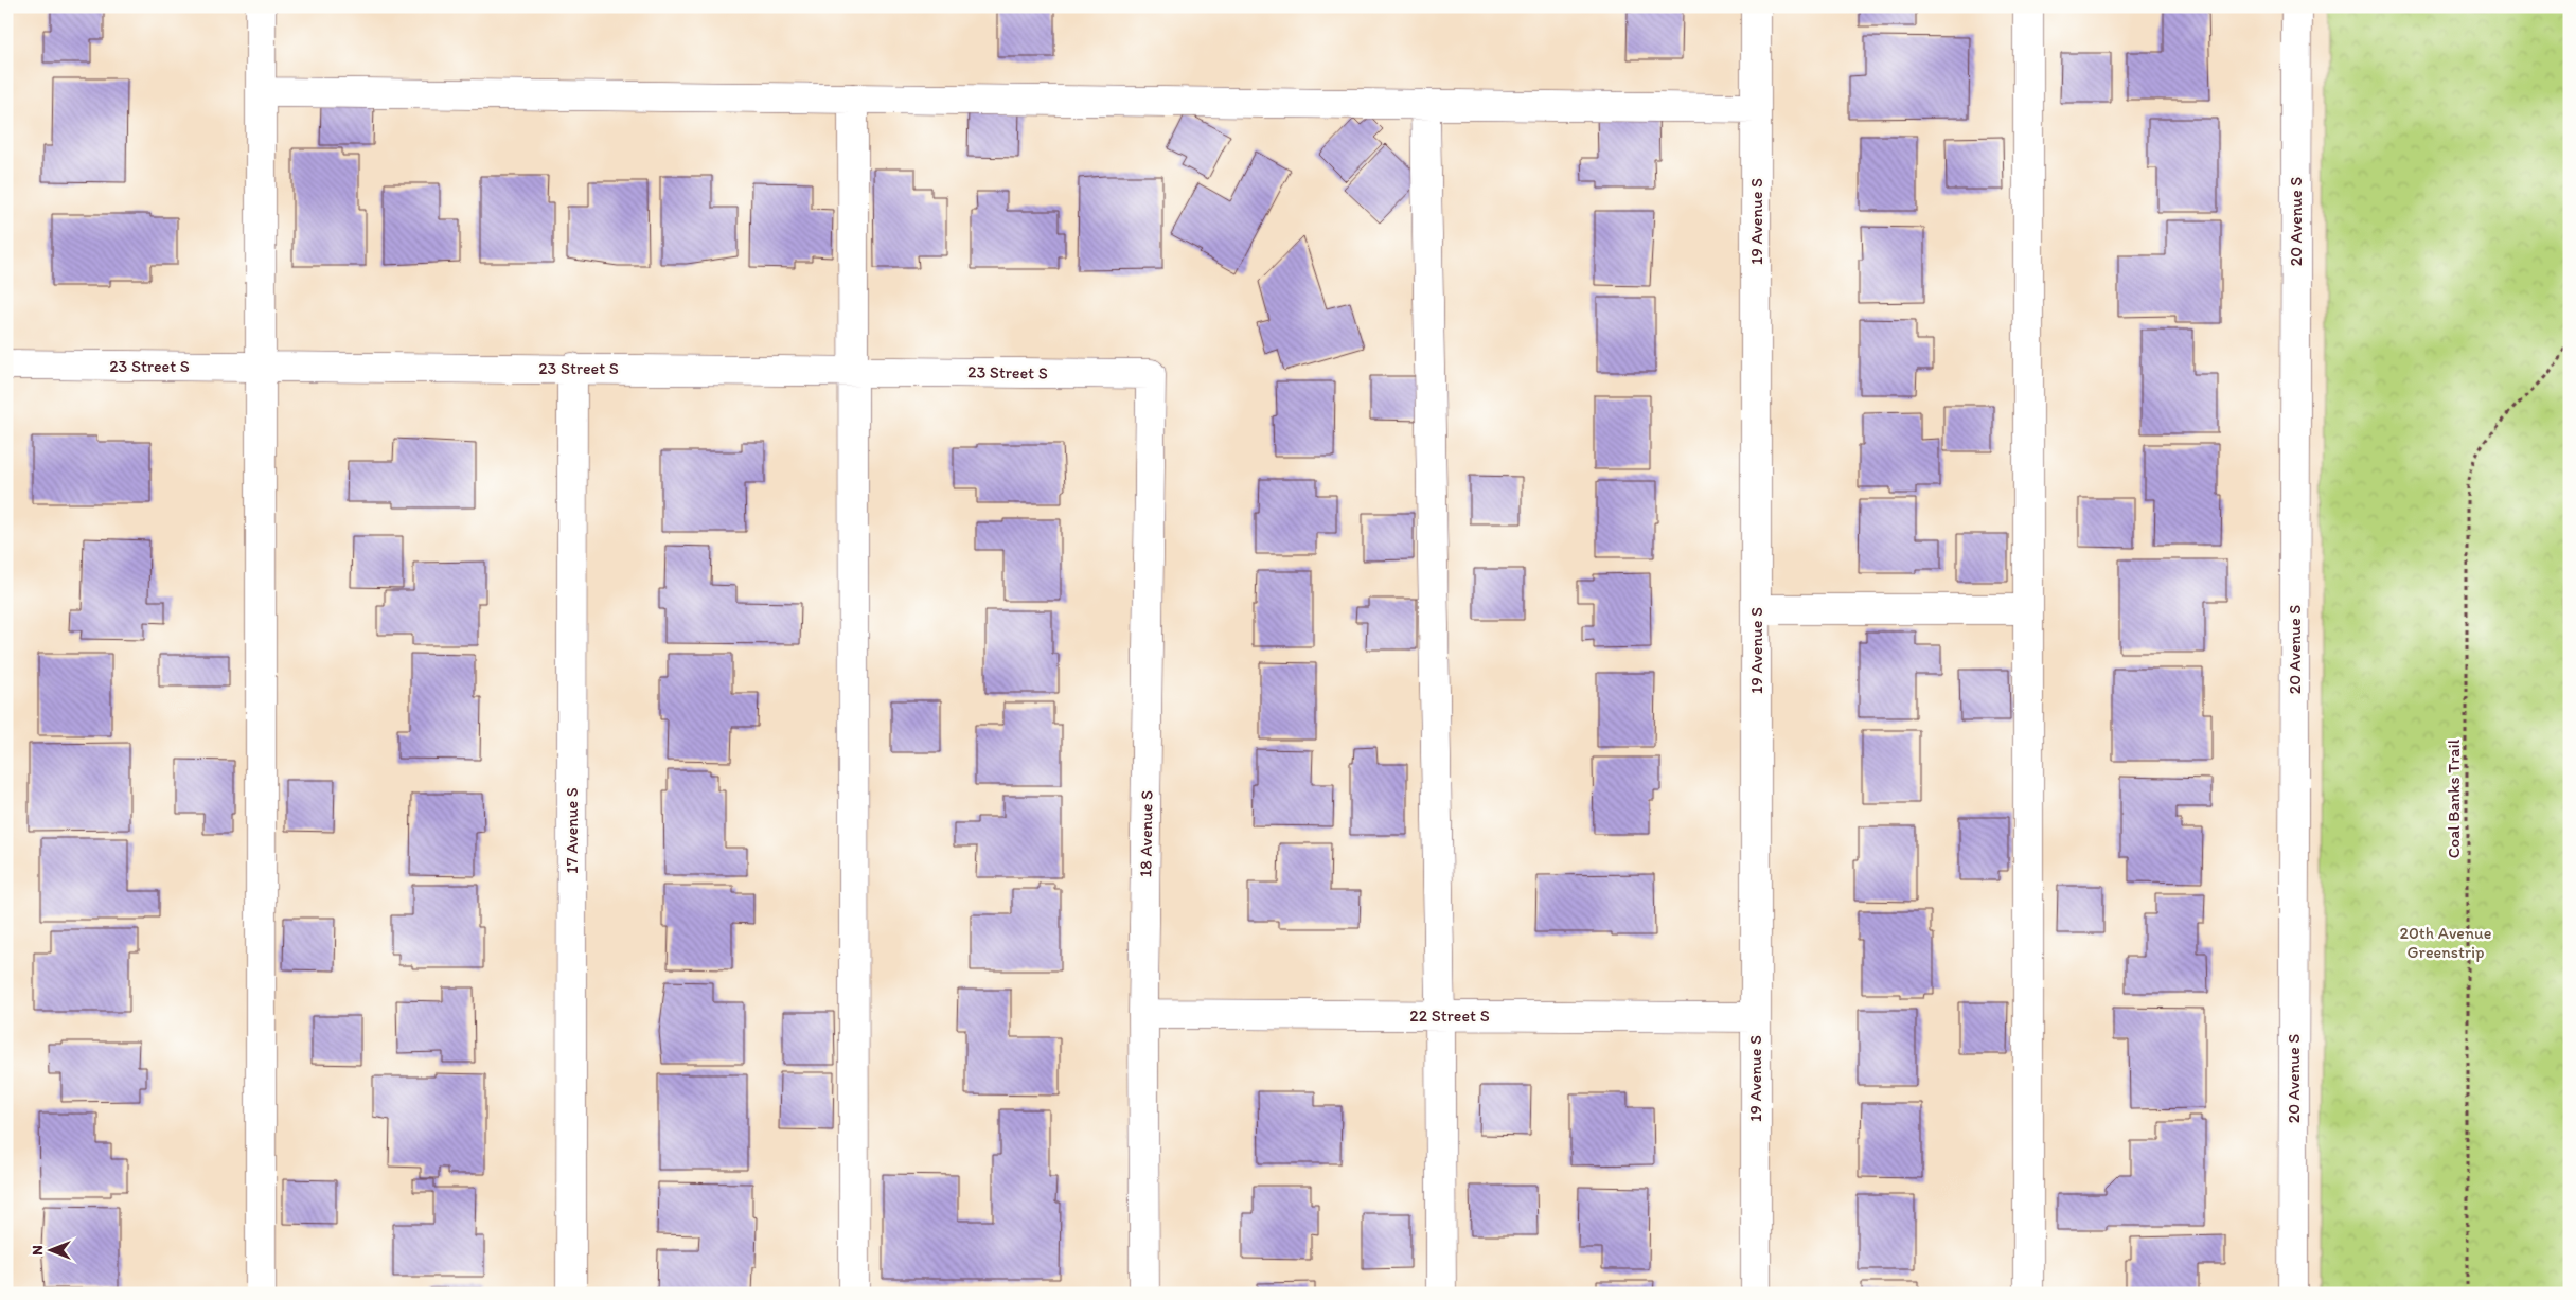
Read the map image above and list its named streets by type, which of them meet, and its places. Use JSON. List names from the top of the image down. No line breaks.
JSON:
{"streets":{"street":["19 Avenue S","20 Avenue S","23 Street S","17 Avenue S","18 Avenue S","22 Street S"],"path":["Coal Banks Trail"]},"crossings":[["19 Avenue S","22 Street S"],["23 Street S","17 Avenue S"],["23 Street S","18 Avenue S"],["18 Avenue S","22 Street S"]],"parks":["20th Avenue Greenstrip"],"north":"left"}
